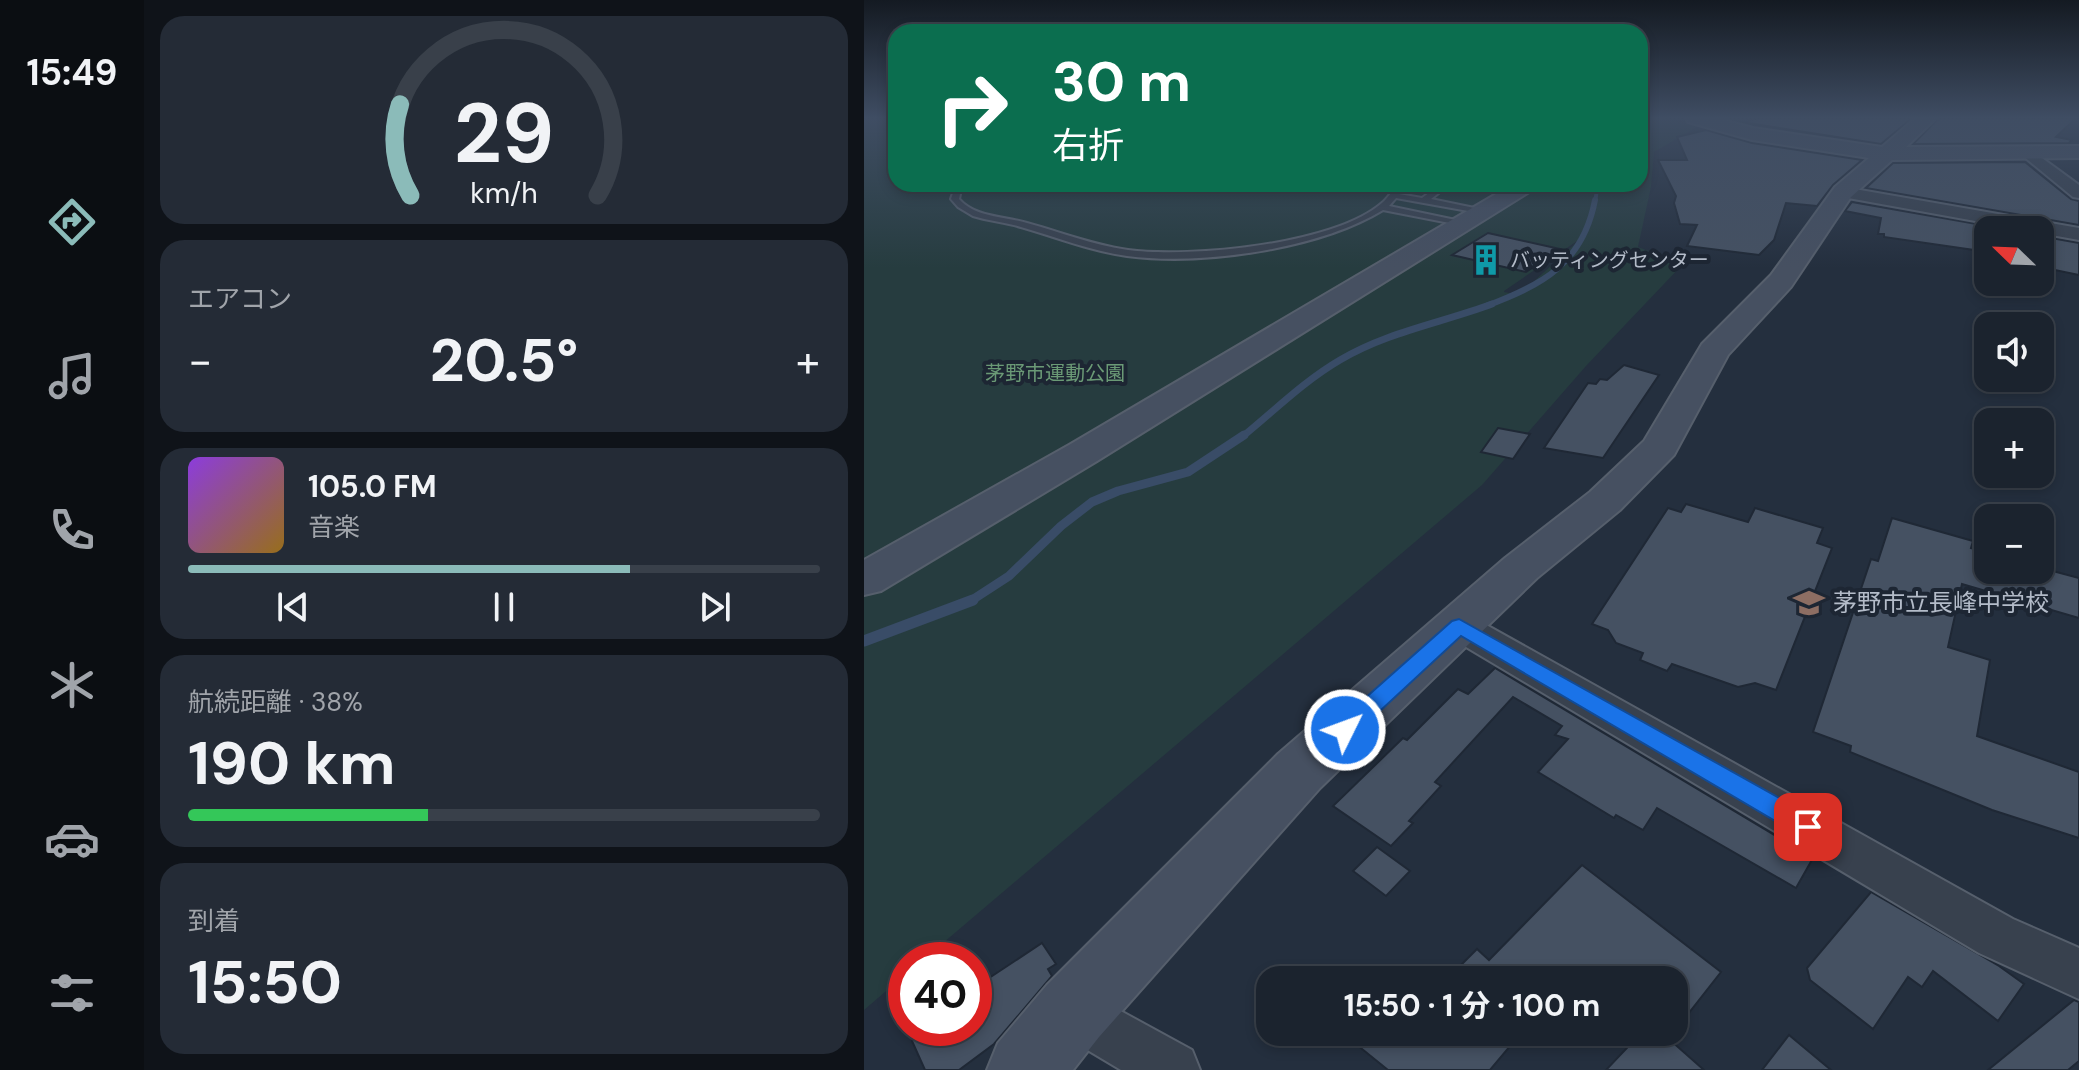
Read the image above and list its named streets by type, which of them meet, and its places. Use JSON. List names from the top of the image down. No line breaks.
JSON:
{"parks":["茅野市運動公園"],"places":{"building":["バッティングセンター"],"school or university":["茅野市立長峰中学校"]},"north":"top left","page":{"tabs":"15:49","turn":["30 m","右折"],"map_buttons":["+","−"],"tile":["エアコン",["航続距離 · 38%","190 km"],["到着","15:50"]],"heat":["−","20.5°","+"],"song":["105.0 FM","音楽"],"limit":"40","trip":"15:50 · 1 分 · 100 m","gauge":["29","km/h"]}}
